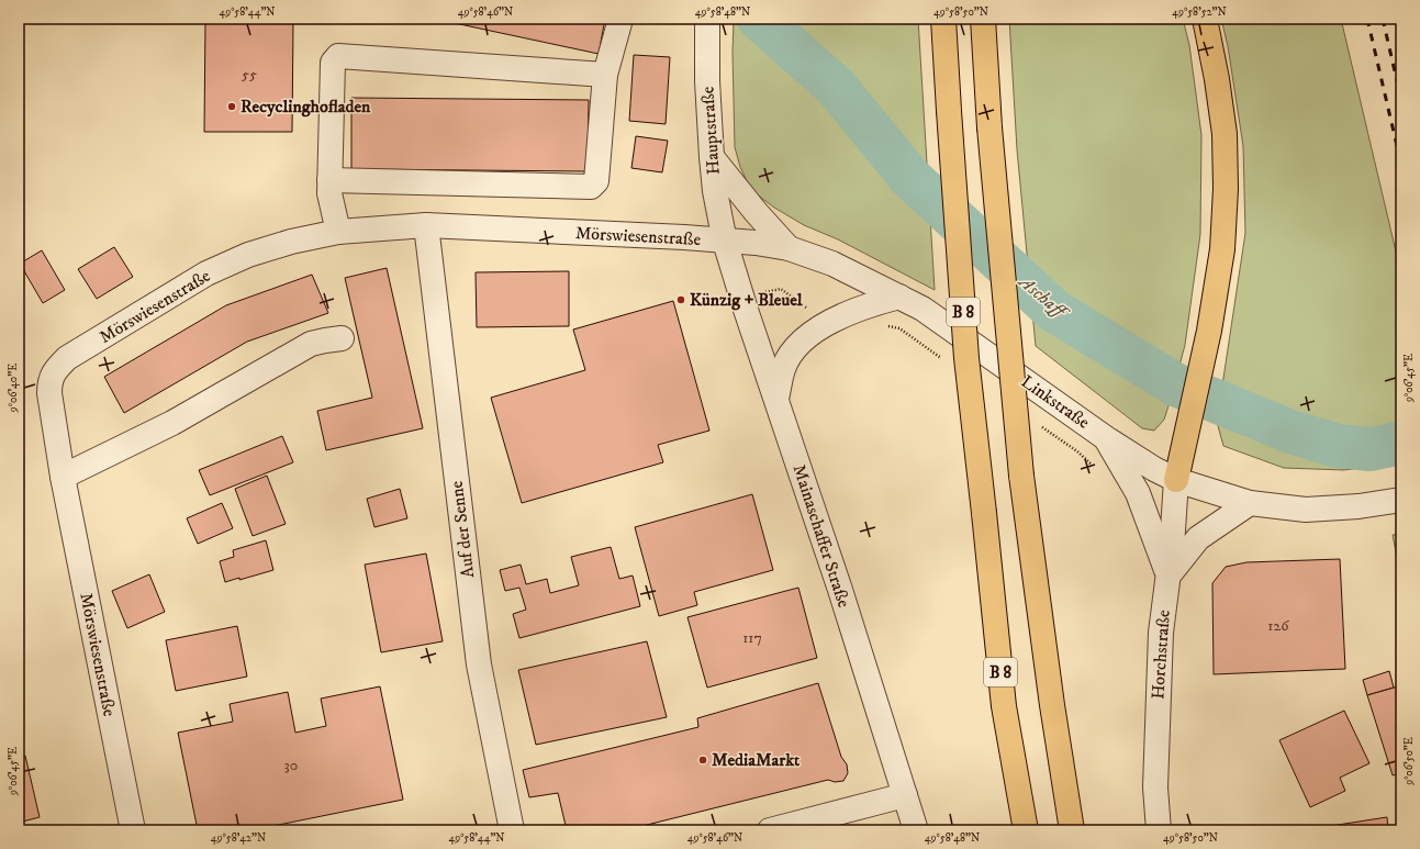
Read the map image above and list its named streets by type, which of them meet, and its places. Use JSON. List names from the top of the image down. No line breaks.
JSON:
{"streets":{"highway":["B 8"],"street":["Hauptstraße","Mörswiesenstraße","Linkstraße","Auf der Senne","Mainaschaffer Straße","Horchstraße"]},"crossings":[["Hauptstraße","Mörswiesenstraße"],["Hauptstraße","Linkstraße"],["Hauptstraße","Mainaschaffer Straße"],["Mörswiesenstraße","Linkstraße"],["Mörswiesenstraße","Auf der Senne"],["Mörswiesenstraße","Mainaschaffer Straße"],["Linkstraße","Mainaschaffer Straße"],["Linkstraße","Horchstraße"]],"water":["Aschaff"],"places":["Recyclinghofladen","Künzig + Bleuel","MediaMarkt"],"house_numbers":["55","126","117","30"],"coordinates":["49°58'44\"N","49°58'46\"N","49°58'48\"N","49°58'50\"N","49°58'52\"N","9°06'45\"E","9°06'40\"E","9°06'50\"E","49°58'42\"N"]}
